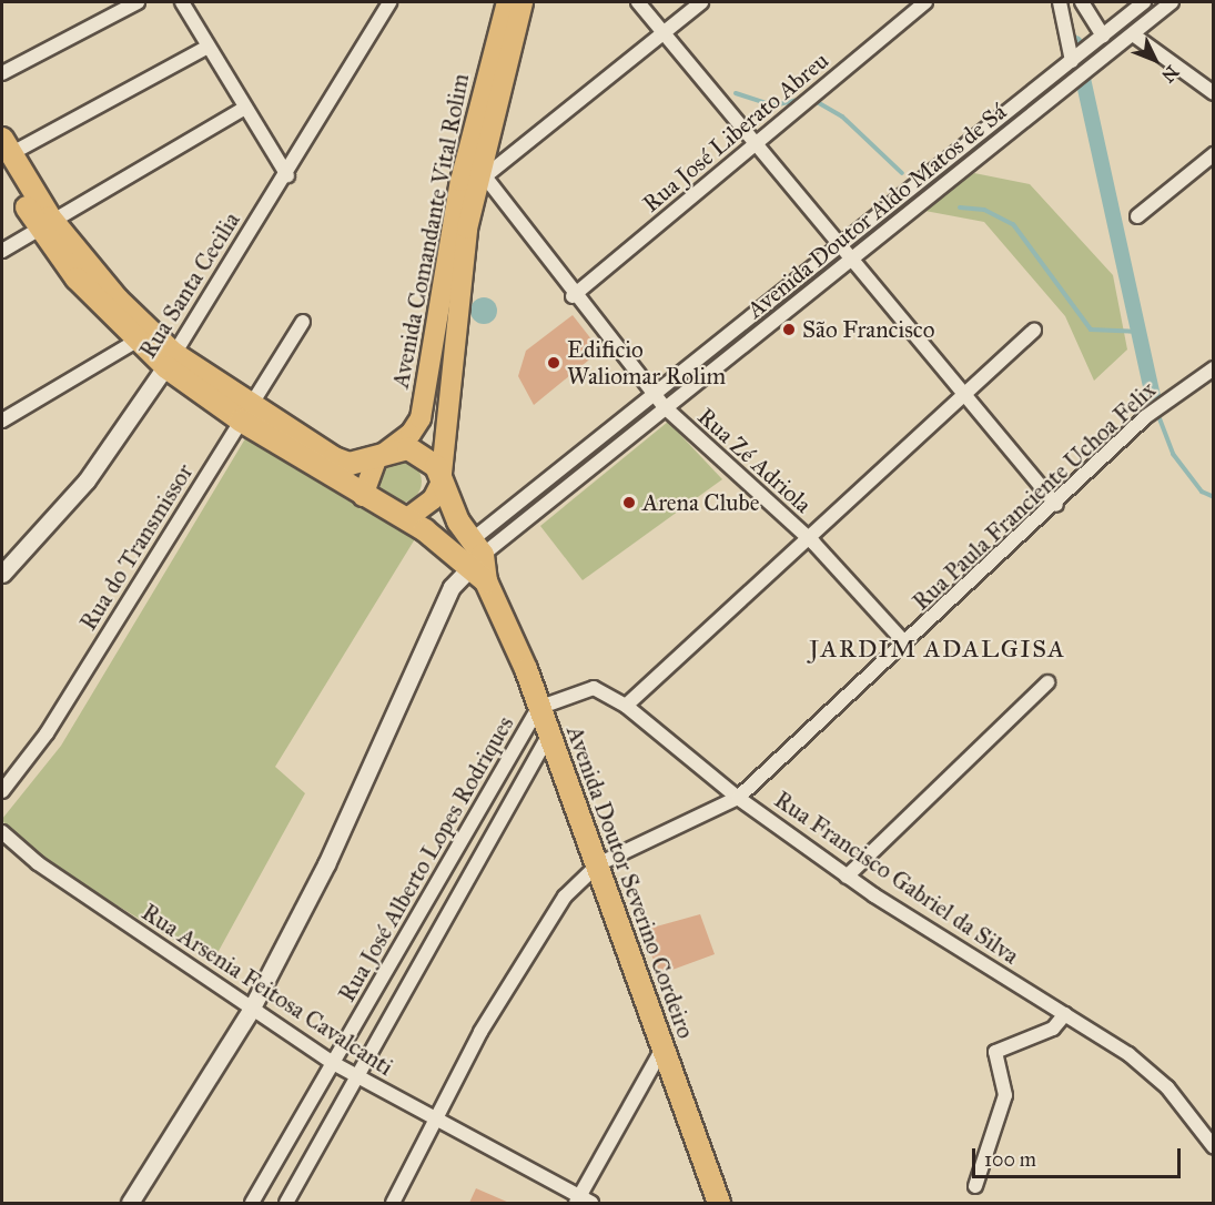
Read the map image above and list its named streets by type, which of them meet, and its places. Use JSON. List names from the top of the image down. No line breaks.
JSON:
{"streets":{"highway":["Avenida Doutor Severino Cordeiro"],"main road":["Avenida Comandante Vital Rolim"],"street":["Rua José Liberato Abreu","Avenida Doutor Aldo Matos de Sá","Rua Santa Cecilia","Rua Zé Adriola","Rua Paula Franciente Uchoa Felix","Rua do Transmissor","Rua José Alberto Lopes Rodriques","Rua Francisco Gabriel da Silva","Rua Arsenia Feitosa Cavalcanti"]},"crossings":[["Rua José Liberato Abreu","Rua Zé Adriola"],["Avenida Doutor Aldo Matos de Sá","Rua Zé Adriola"],["Avenida Doutor Aldo Matos de Sá","Avenida Doutor Severino Cordeiro"],["Avenida Comandante Vital Rolim","Rua Zé Adriola"],["Avenida Comandante Vital Rolim","Avenida Doutor Severino Cordeiro"],["Rua Zé Adriola","Rua Paula Franciente Uchoa Felix"],["Rua Paula Franciente Uchoa Felix","Rua Francisco Gabriel da Silva"],["Rua Paula Franciente Uchoa Felix","Avenida Doutor Severino Cordeiro"],["Rua Paula Franciente Uchoa Felix","Rua Arsenia Feitosa Cavalcanti"],["Rua José Alberto Lopes Rodriques","Rua Francisco Gabriel da Silva"],["Rua José Alberto Lopes Rodriques","Avenida Doutor Severino Cordeiro"],["Rua José Alberto Lopes Rodriques","Rua Arsenia Feitosa Cavalcanti"],["Rua Francisco Gabriel da Silva","Avenida Doutor Severino Cordeiro"]],"districts":["JARDIM ADALGISA"],"places":["São Francisco","Edificio Waliomar Rolim","Arena Clube"],"scale_bar":"100 m","north":"bottom right"}
